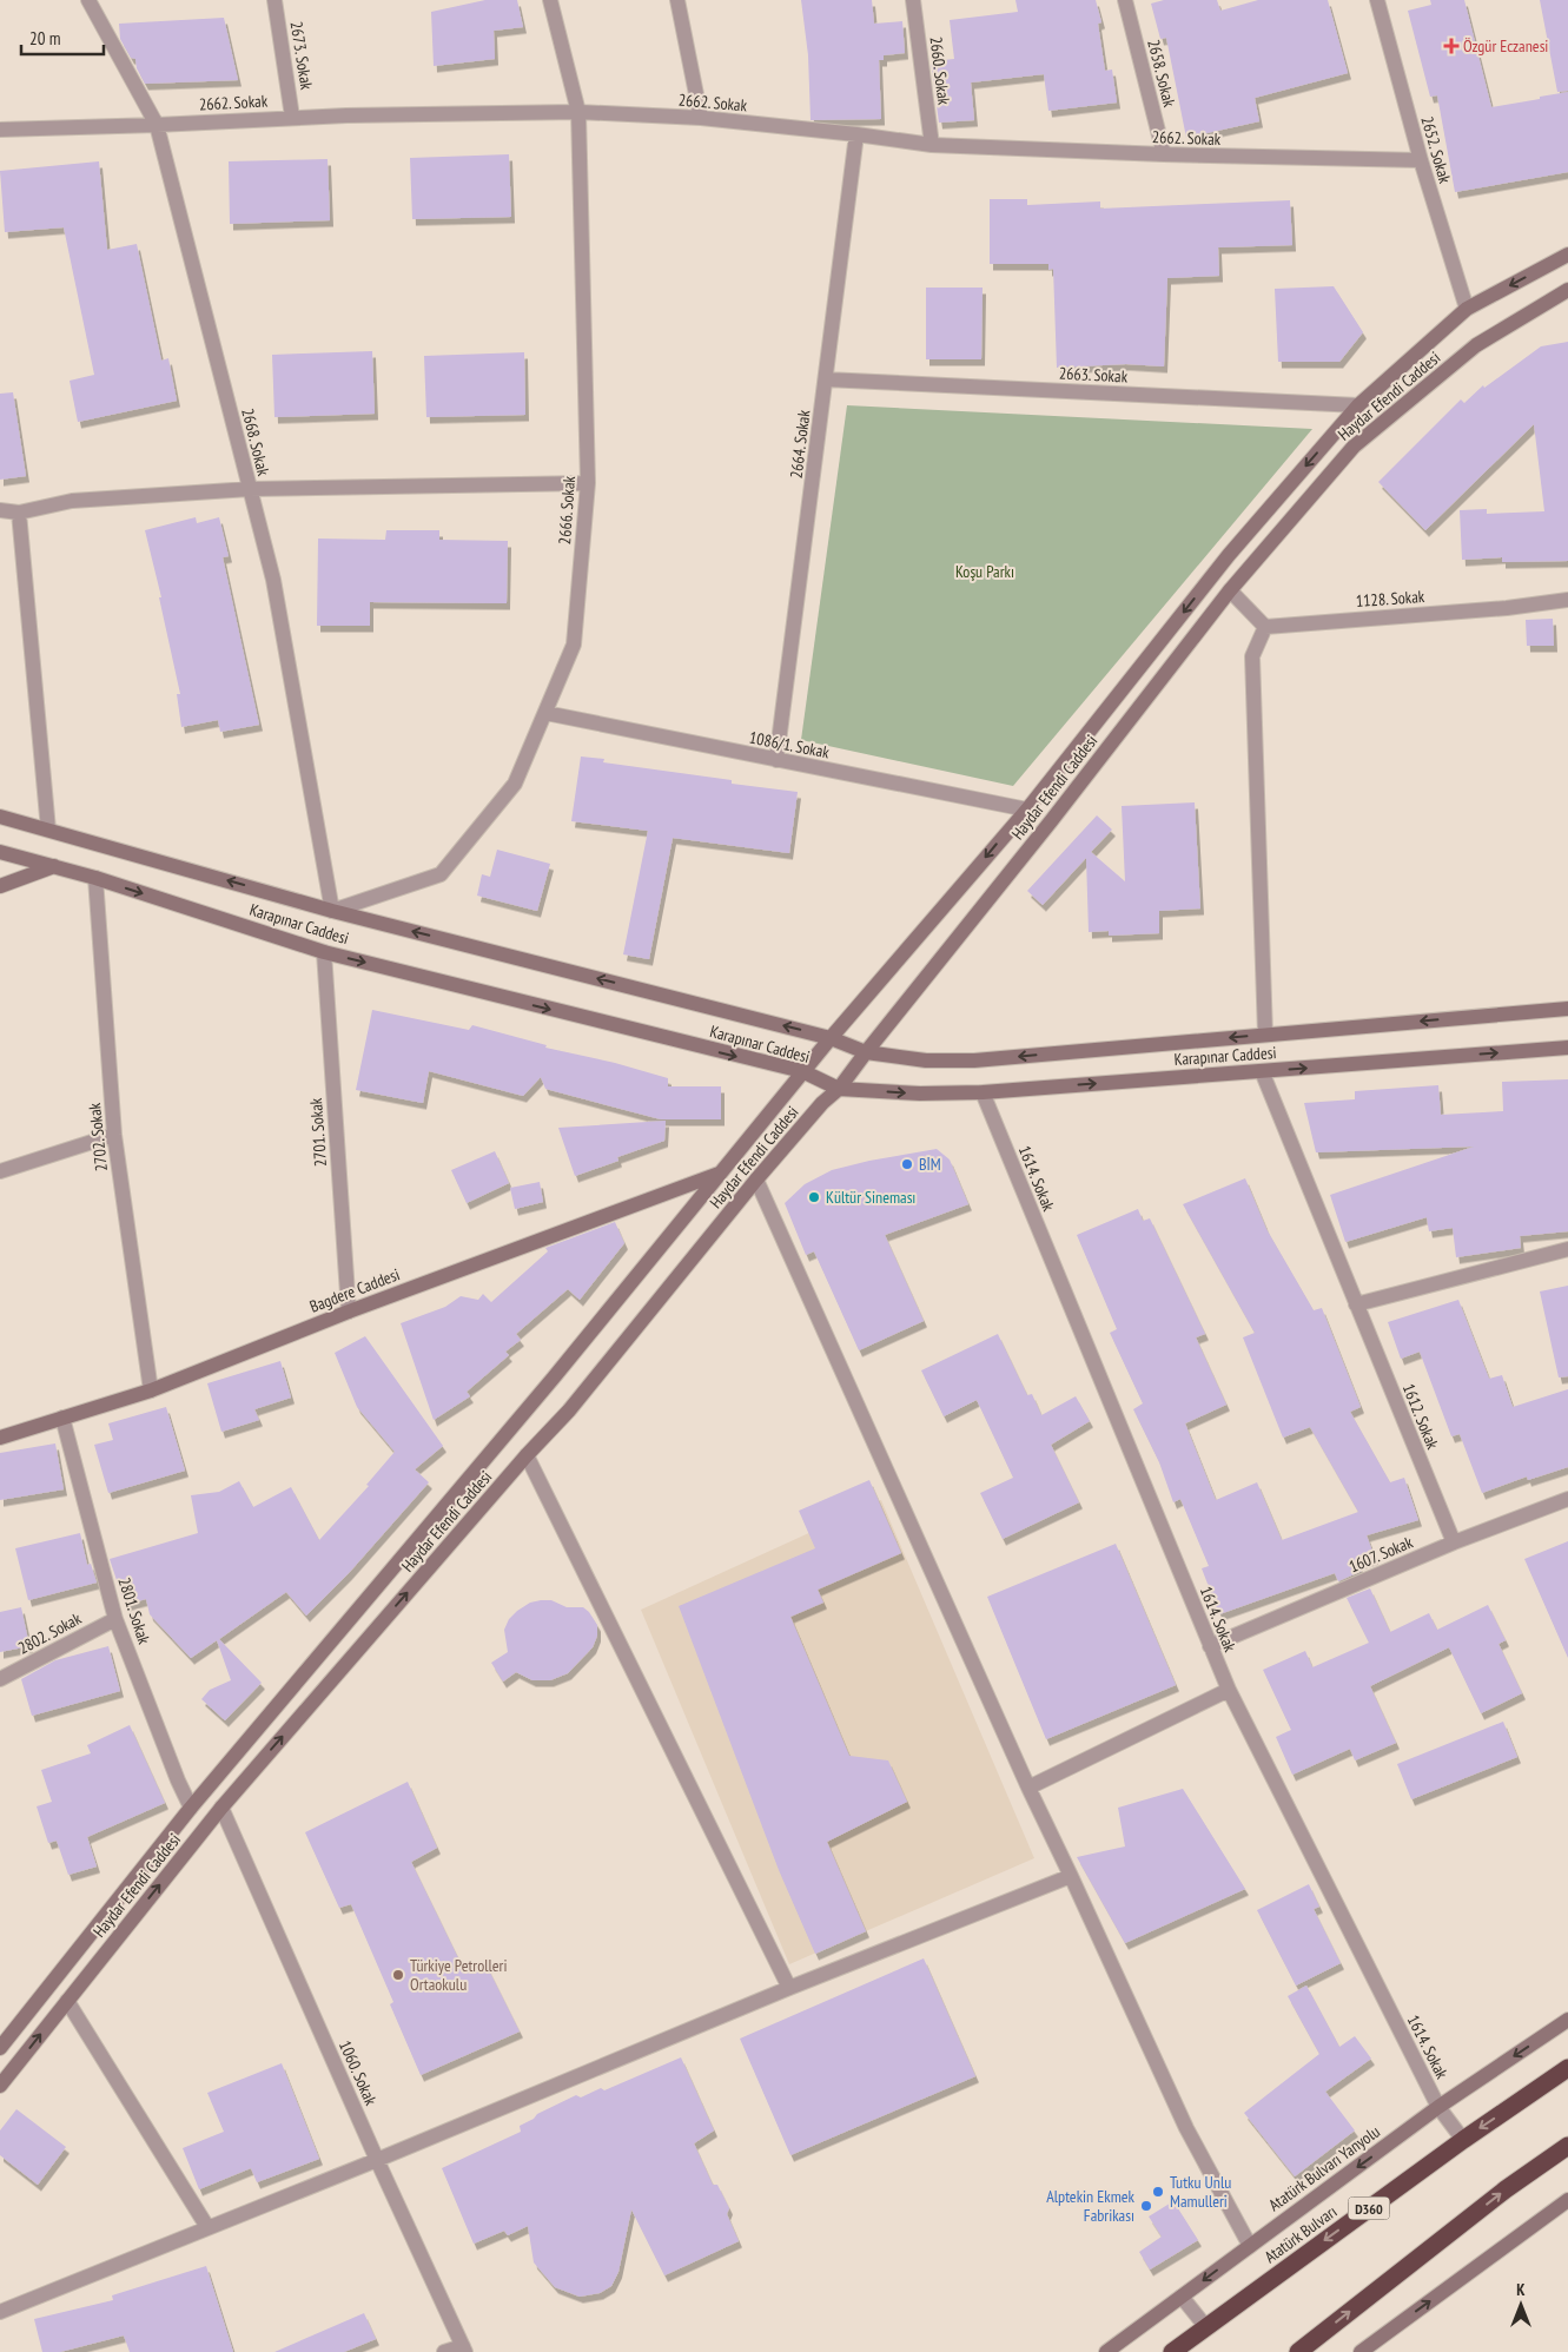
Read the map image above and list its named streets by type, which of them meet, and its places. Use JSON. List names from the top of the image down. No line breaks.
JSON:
{"streets":{"highway":["D360","Atatürk Bulvarı"],"main road":["Haydar Efendi Caddesi","Karapınar Caddesi","Bagdere Caddesi","Atatürk Bulvarı Yanyolu"],"street":["2673. Sokak","2660. Sokak","2658. Sokak","2662. Sokak","2652. Sokak","2663. Sokak","2668. Sokak","2664. Sokak","2666. Sokak","1128. Sokak","1086/1. Sokak","2701. Sokak","2702. Sokak","1614. Sokak","1612. Sokak","1607. Sokak","2801. Sokak","2802. Sokak","1060. Sokak"]},"crossings":[["2673. Sokak","2662. Sokak"],["2660. Sokak","2662. Sokak"],["2658. Sokak","2662. Sokak"],["2662. Sokak","2652. Sokak"],["2662. Sokak","2668. Sokak"],["2662. Sokak","2664. Sokak"],["2662. Sokak","2666. Sokak"],["2652. Sokak","Haydar Efendi Caddesi"],["2663. Sokak","Haydar Efendi Caddesi"],["2663. Sokak","2664. Sokak"],["Haydar Efendi Caddesi","1086/1. Sokak"],["Haydar Efendi Caddesi","Karapınar Caddesi"],["Haydar Efendi Caddesi","Bagdere Caddesi"],["Haydar Efendi Caddesi","2801. Sokak"],["Haydar Efendi Caddesi","1060. Sokak"],["2668. Sokak","2666. Sokak"],["2668. Sokak","Karapınar Caddesi"],["2664. Sokak","1086/1. Sokak"],["2666. Sokak","1086/1. Sokak"],["2666. Sokak","Karapınar Caddesi"],["Karapınar Caddesi","2701. Sokak"],["Karapınar Caddesi","2702. Sokak"],["Karapınar Caddesi","1614. Sokak"],["Karapınar Caddesi","1612. Sokak"],["2701. Sokak","Bagdere Caddesi"],["2702. Sokak","Bagdere Caddesi"],["1614. Sokak","1607. Sokak"],["1614. Sokak","Atatürk Bulvarı Yanyolu"],["1614. Sokak","Atatürk Bulvarı"],["Bagdere Caddesi","2801. Sokak"],["1612. Sokak","1607. Sokak"],["2801. Sokak","2802. Sokak"]],"one_way":["Atatürk Bulvarı Yanyolu"],"parks":["Koşu Parkı"],"places":{"health":["Özgür Eczanesi"],"other":["BİM","Kültür Sineması","Türkiye Petrolleri Ortaokulu","Tutku Unlu Mamulleri","Alptekin Ekmek Fabrikası"]},"scale_bar":"20 m","north":"top"}
